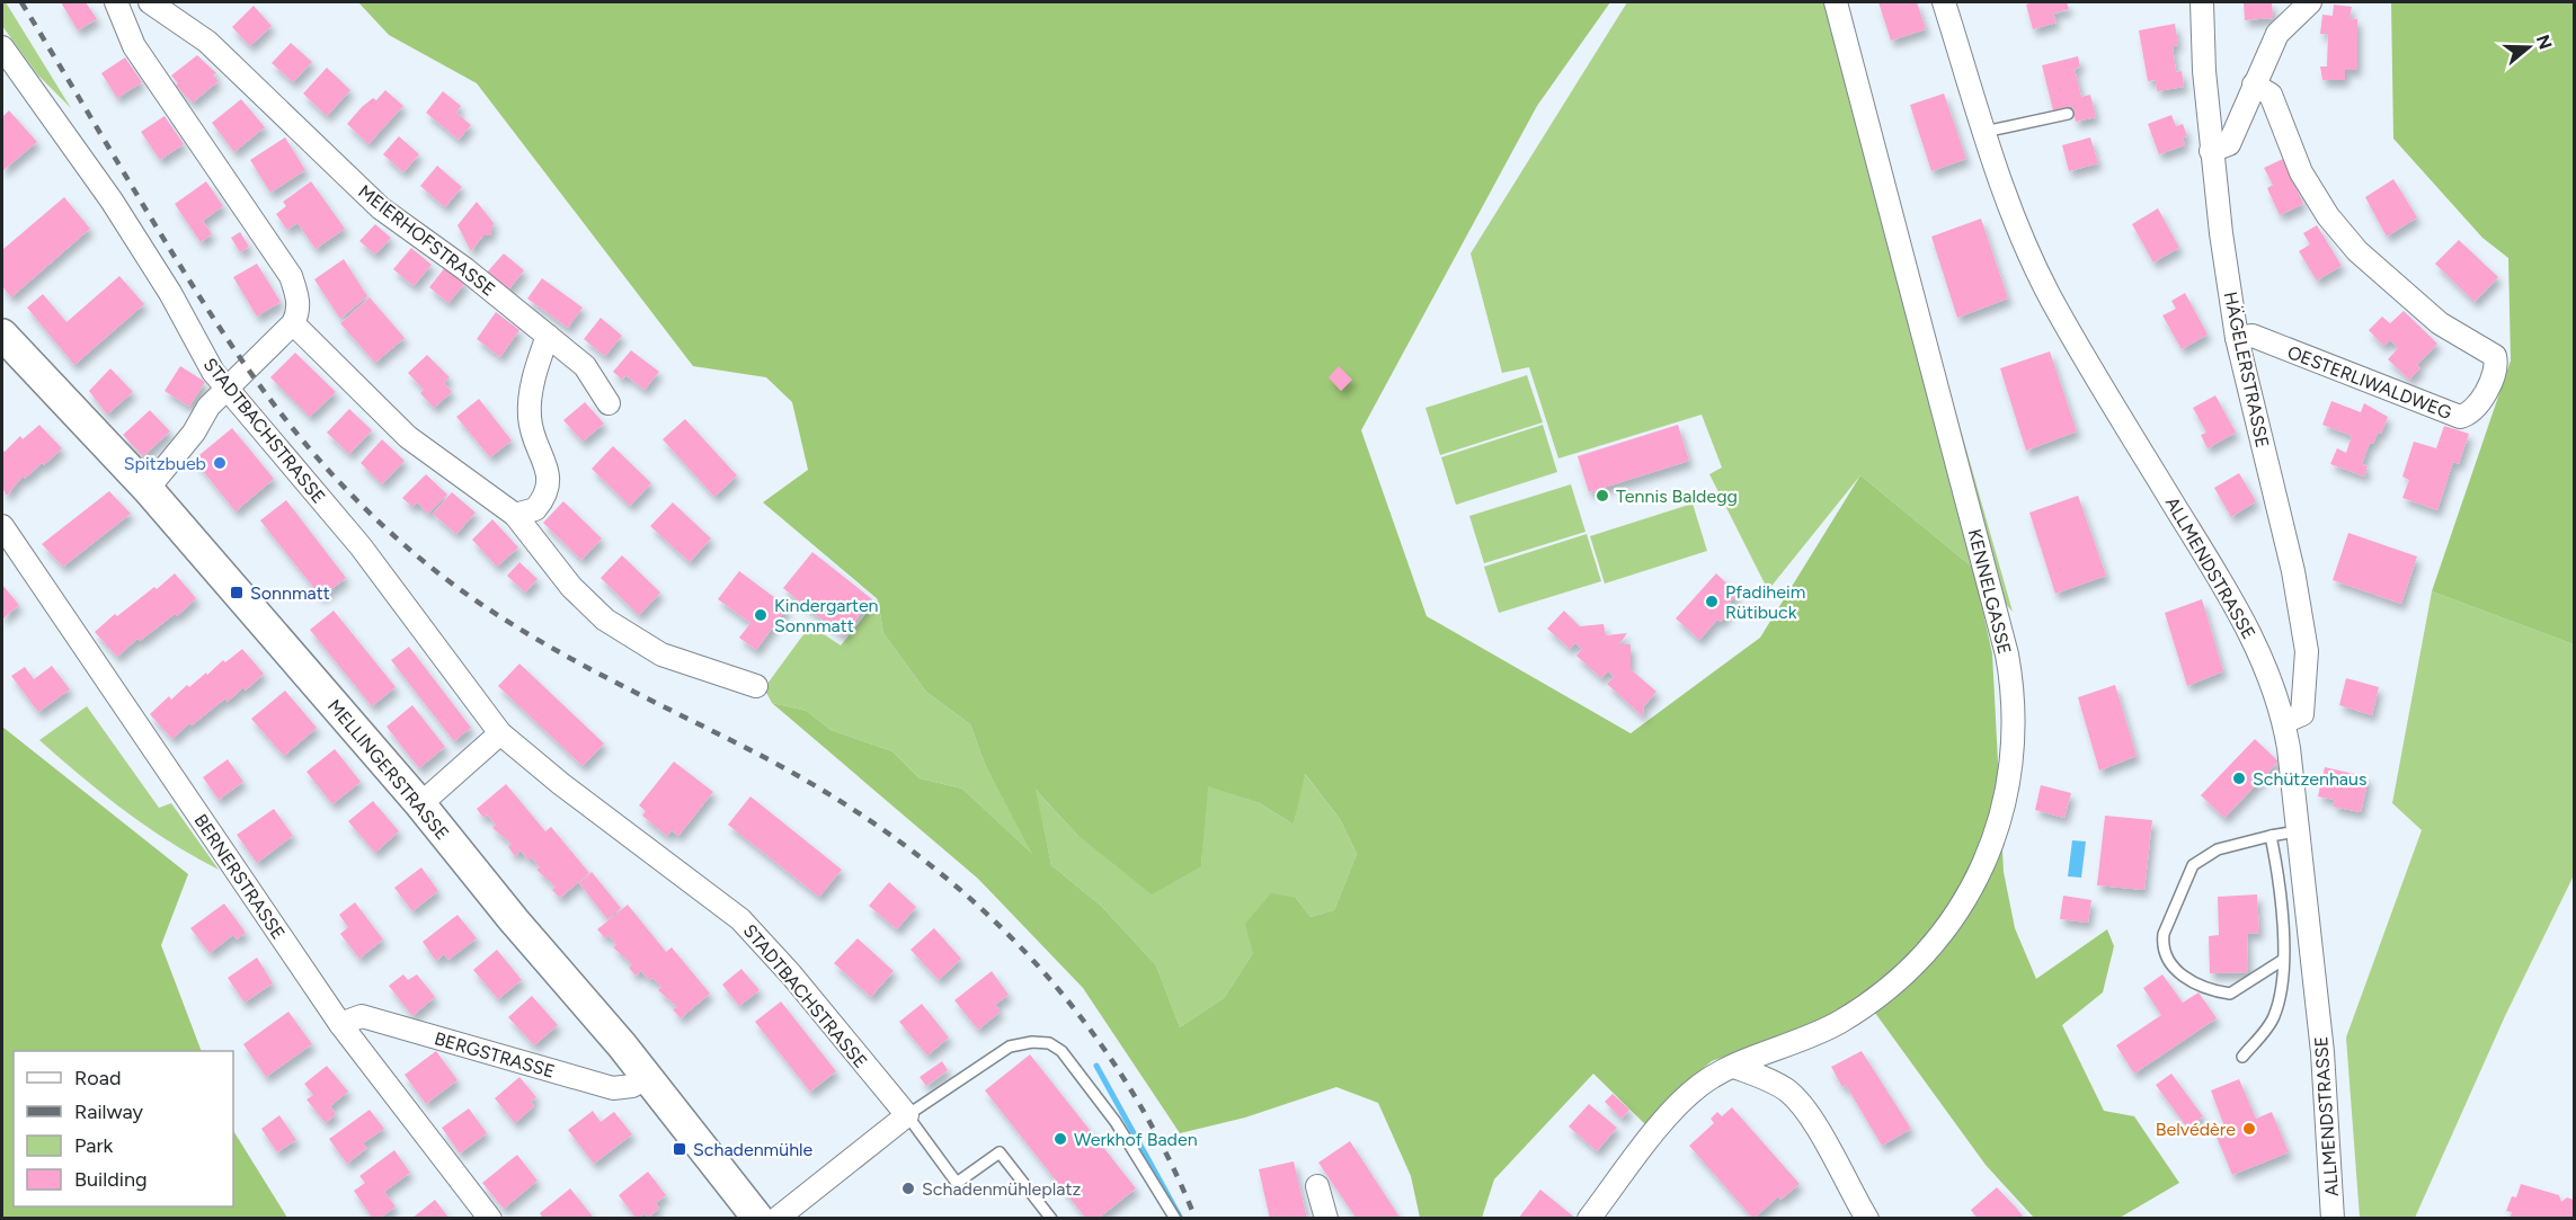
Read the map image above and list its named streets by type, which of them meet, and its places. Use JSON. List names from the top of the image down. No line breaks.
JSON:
{"streets":{"main road":["MELLINGERSTRASSE"],"street":["MEIERHOFSTRASSE","HÄGELERSTRASSE","OESTERLIWALDWEG","STADTBACHSTRASSE","ALLMENDSTRASSE","KENNELGASSE","BERNERSTRASSE","BERGSTRASSE"]},"crossings":[["HÄGELERSTRASSE","OESTERLIWALDWEG"],["HÄGELERSTRASSE","ALLMENDSTRASSE"],["MELLINGERSTRASSE","BERGSTRASSE"],["BERNERSTRASSE","BERGSTRASSE"]],"places":{"other":["Spitzbueb","Tennis Baldegg","Pfadiheim Rütibuck","Kindergarten Sonnmatt","Schützenhaus","Belvédère","Werkhof Baden","Schadenmühleplatz"],"transit":["Sonnmatt","Schadenmühle"]},"legend":["Road","Railway","Park","Building"],"north":"right"}
